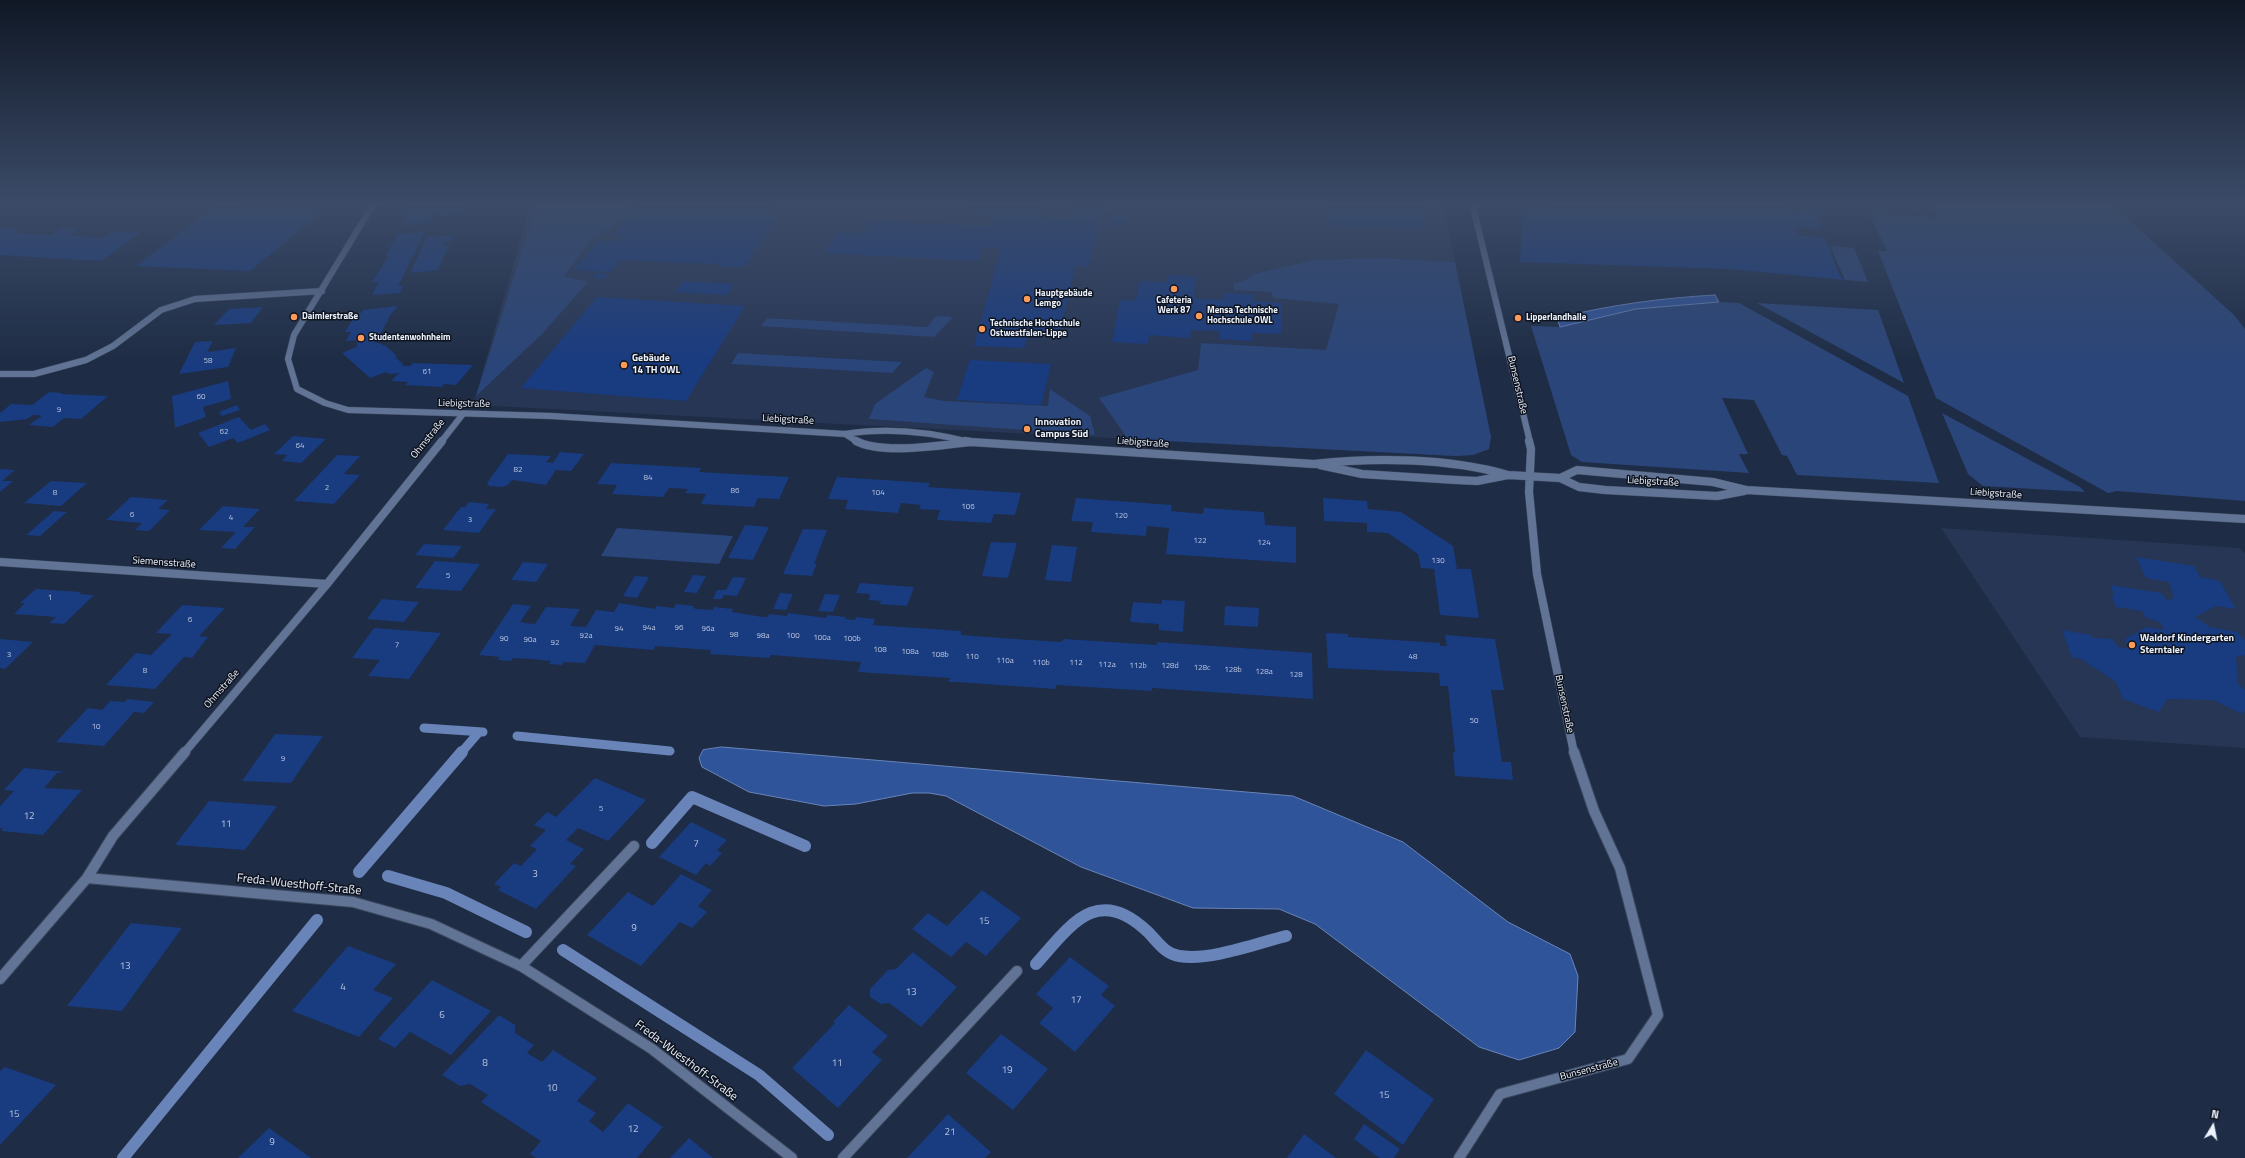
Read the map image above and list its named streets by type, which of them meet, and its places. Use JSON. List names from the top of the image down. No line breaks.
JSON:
{"streets":{"street":["Bunsenstraße","Liebigstraße","Ohmstraße","Siemensstraße","Freda-Wuesthoff-Straße"]},"crossings":[["Bunsenstraße","Liebigstraße"],["Liebigstraße","Ohmstraße"],["Ohmstraße","Siemensstraße"],["Ohmstraße","Freda-Wuesthoff-Straße"]],"places":["Cafeteria Werk 87","Hauptgebäude Lemgo","Mensa Technische Hochschule OWL","Daimlerstraße","Lipperlandhalle","Technische Hochschule Ostwestfalen-Lippe","Studentenwohnheim","Gebäude 14 TH OWL","Innovation Campus Süd","Waldorf Kindergarten Sterntaler"],"house_numbers":["58","61","60","9","62","64","82","84","2","86","8","104","106","6","120","4","3","122","124","130","5","1","6","94a","96","94","96a","98","92a","98a","100","100a","90","100b","90a","92","7","108","108a","3","108b","110","48","110a","110b","112","112a","112b","128d","128c","128b","8","128a","128","50","10","9","5","12","11","7","3","15","9","13","4","13","17","6","8","11","19","10","15","15","12","21","9"],"north":"top"}
